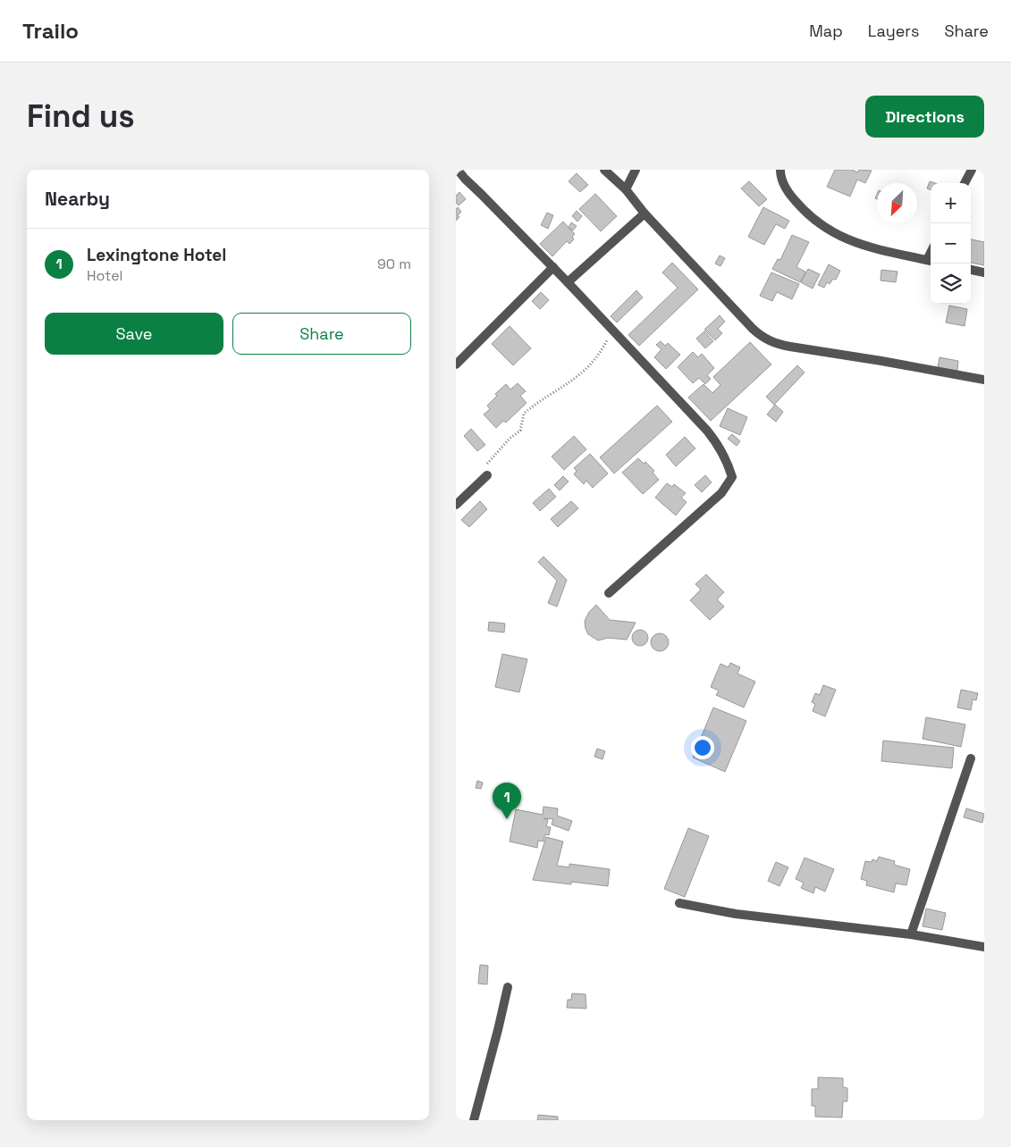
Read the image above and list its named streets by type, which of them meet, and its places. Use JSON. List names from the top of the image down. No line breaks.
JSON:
{"north":"bottom left","page":{"header":"Trailo","nav":["Map","Layers","Share"],"buttons":["Directions",["Save","Share"]],"title":"Find us","heading":"Nearby","map_buttons":["+","−"],"list":[{"mark":"1","name":"Lexingtone Hotel","note":"Hotel","value":"90 m"}],"pins":"1"}}
